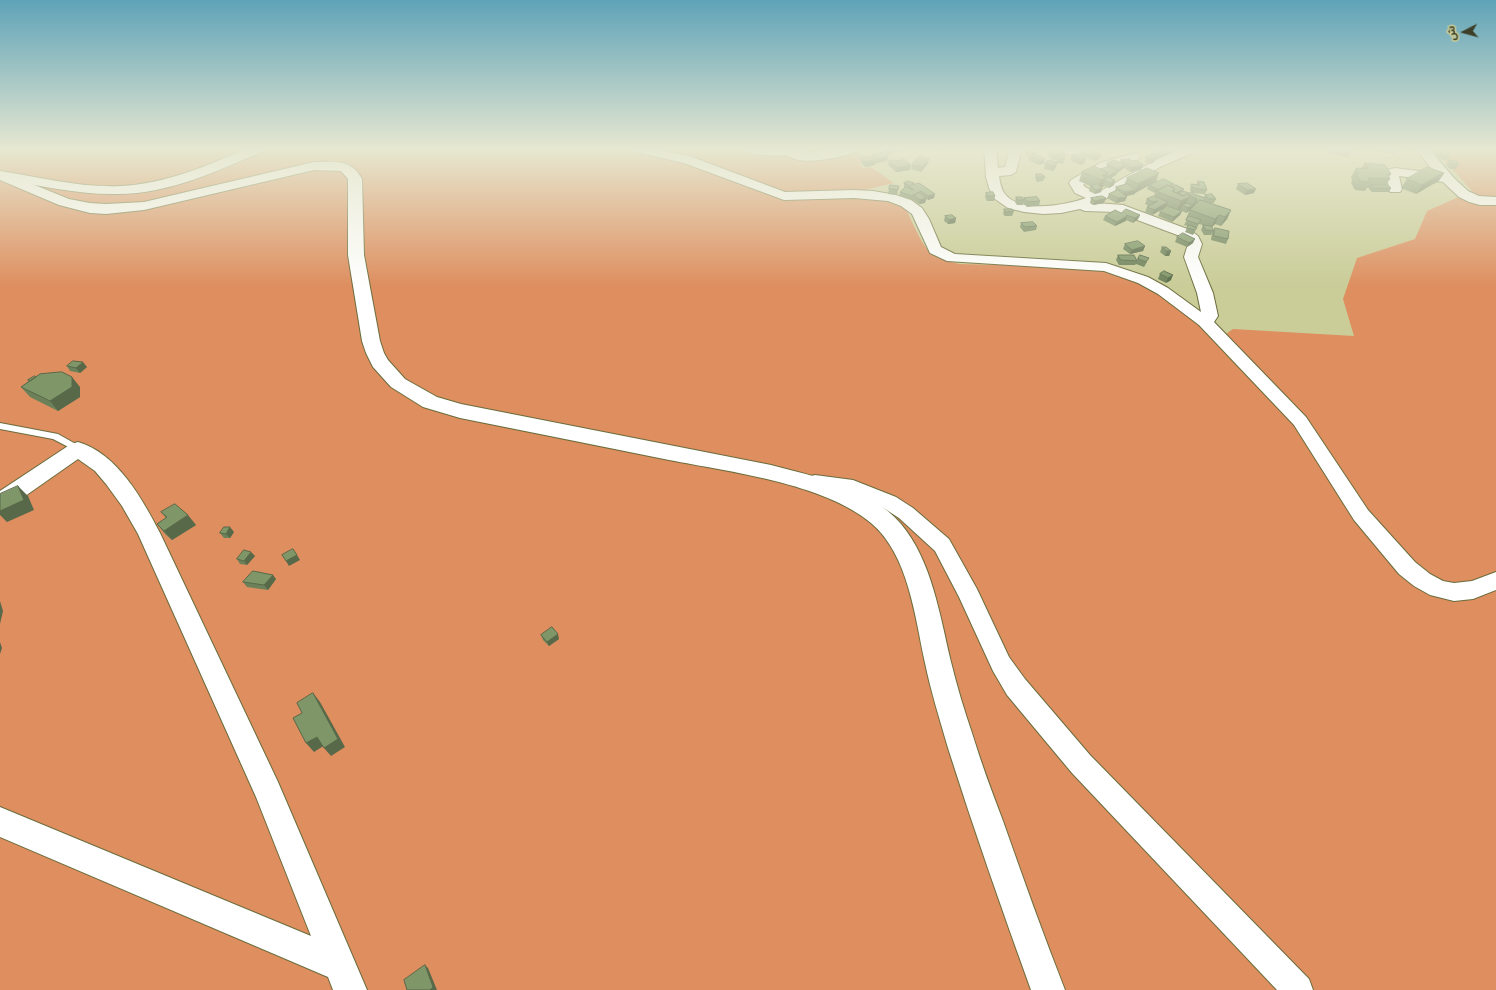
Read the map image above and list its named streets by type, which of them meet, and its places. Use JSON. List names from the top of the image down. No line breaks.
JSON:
{"north":"left"}
